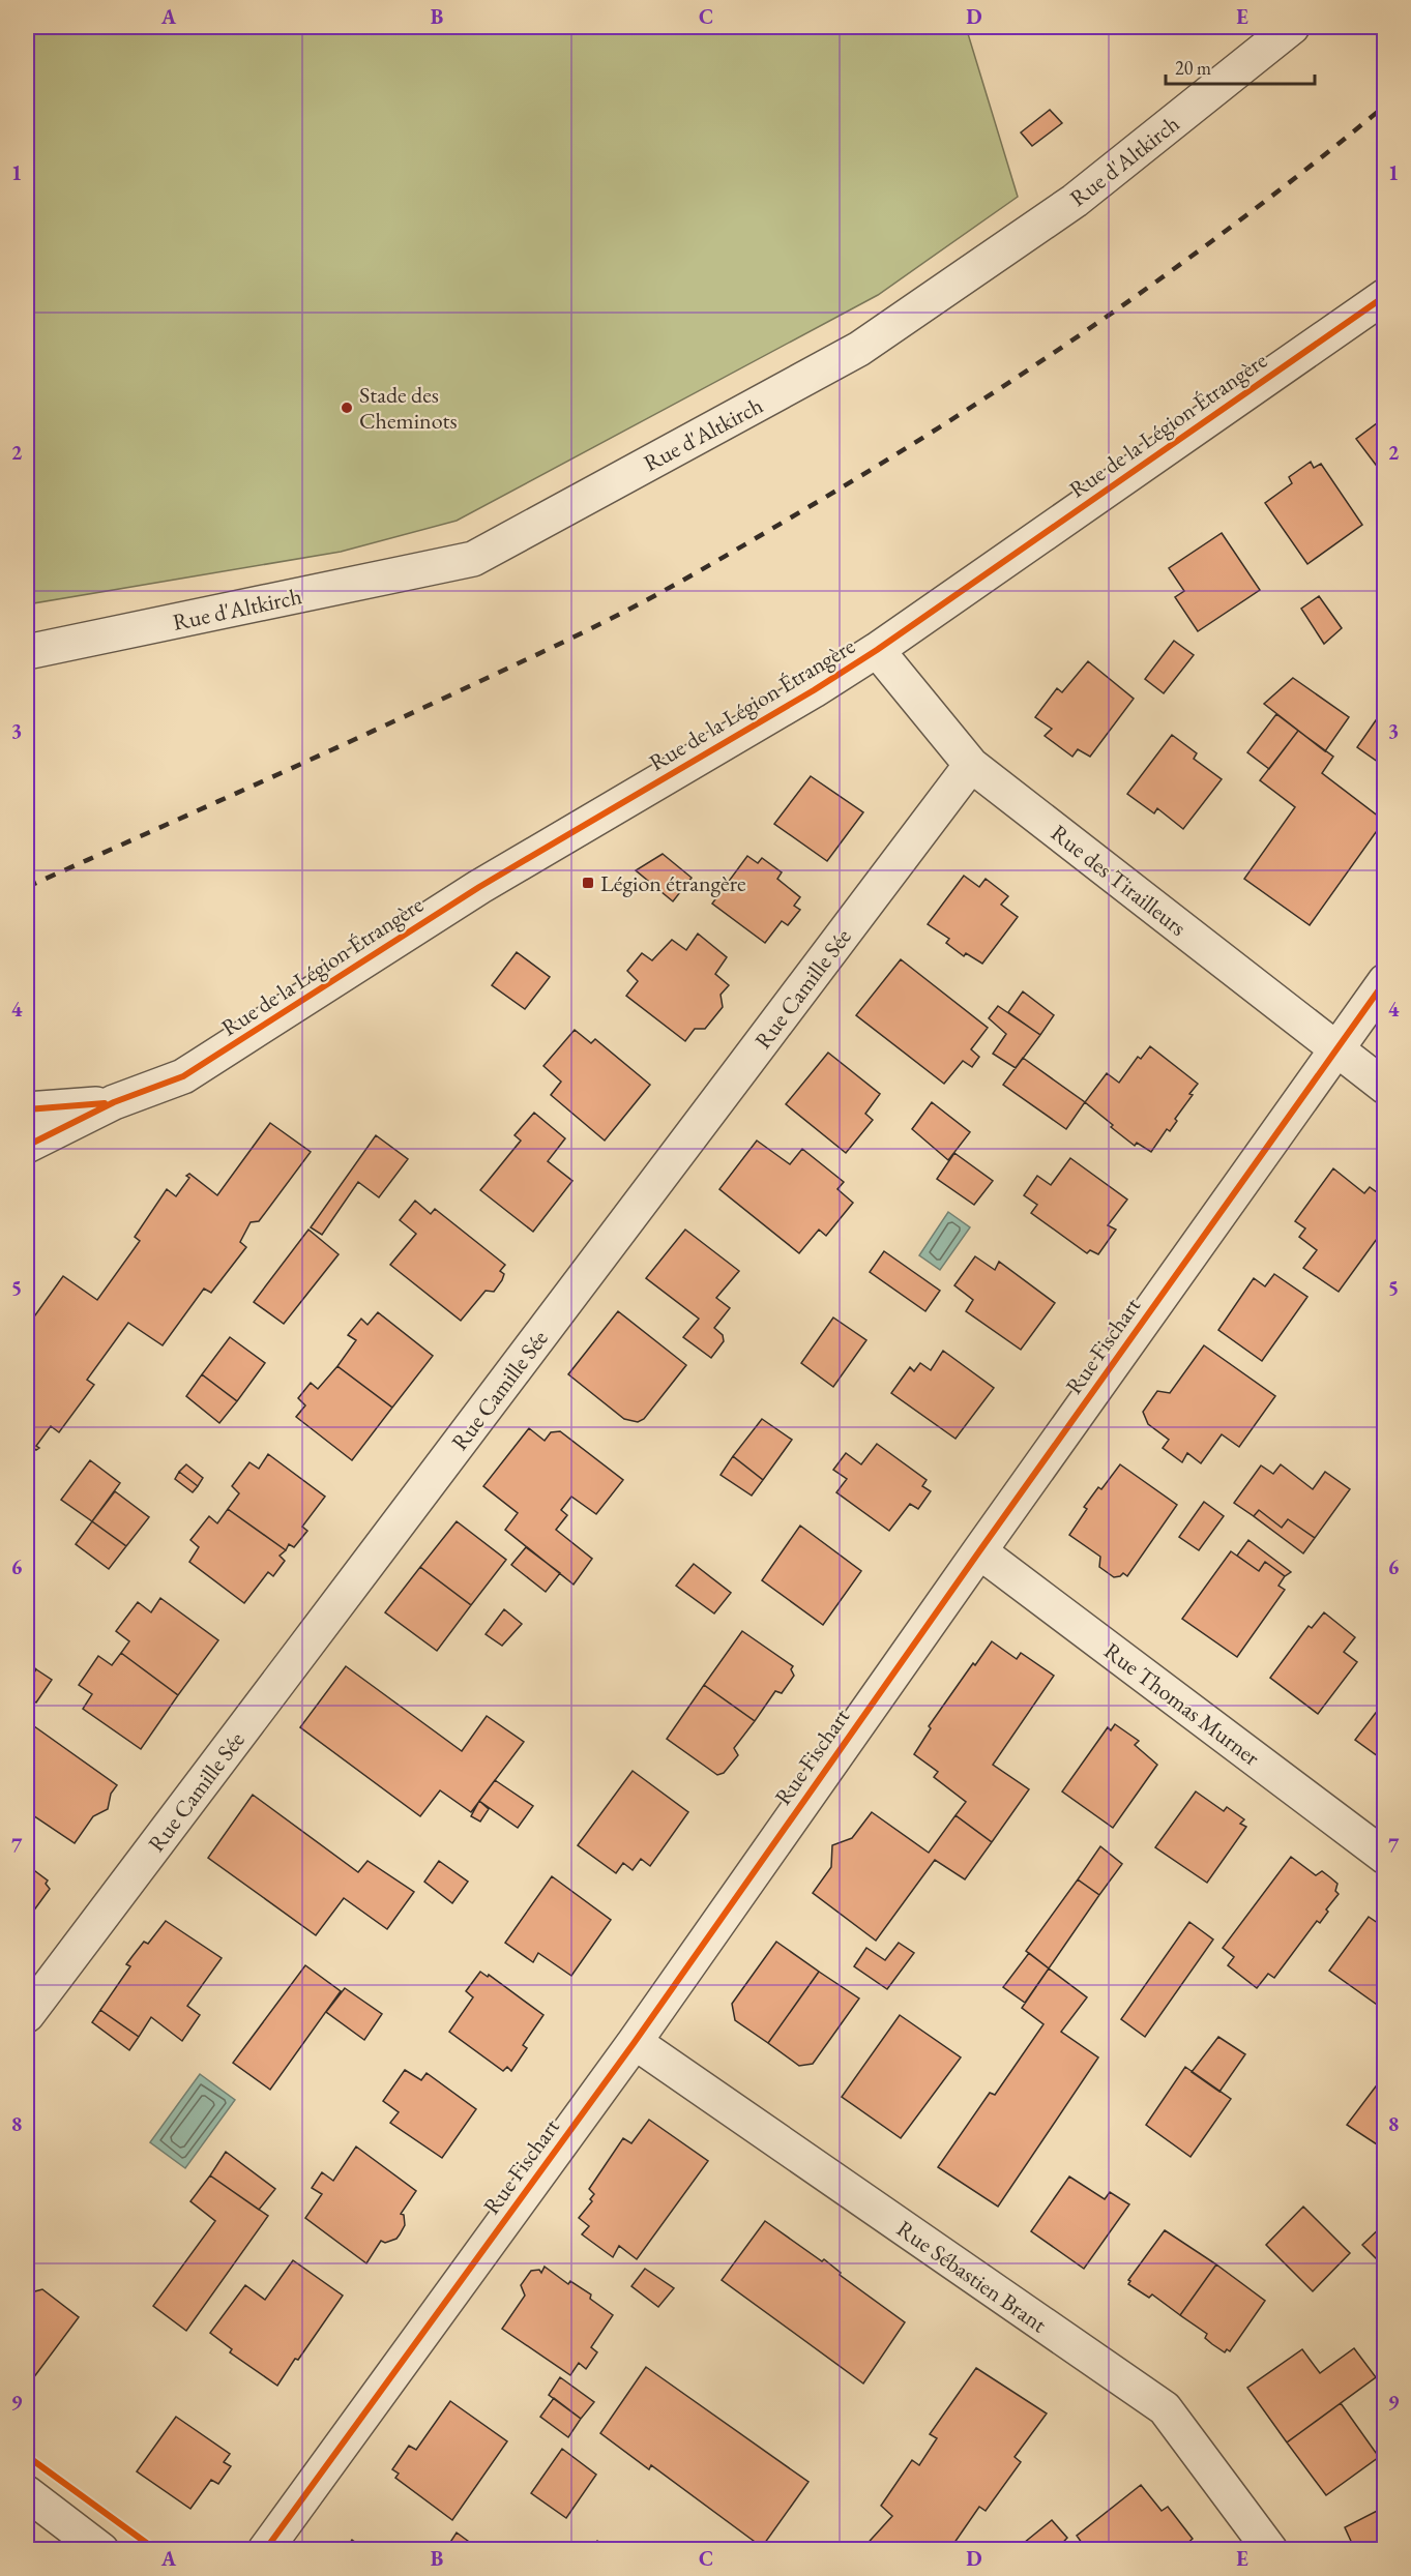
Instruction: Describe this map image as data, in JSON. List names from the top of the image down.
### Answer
{
  "streets": {
    "street": [
      "Rue d'Altkirch",
      "Rue de la Légion Étrangère",
      "Rue des Tirailleurs",
      "Rue Camille Sée",
      "Rue Fischart",
      "Rue Thomas Murner",
      "Rue Sébastien Brant"
    ]
  },
  "crossings": [
    ["Rue de la Légion Étrangère", "Rue des Tirailleurs"],
    ["Rue des Tirailleurs", "Rue Camille Sée"],
    ["Rue des Tirailleurs", "Rue Fischart"],
    ["Rue Fischart", "Rue Thomas Murner"],
    ["Rue Fischart", "Rue Sébastien Brant"]
  ],
  "places": {
    "other": ["Stade des Cheminots"],
    "transit": ["Légion étrangère"]
  },
  "scale_bar": "20 m",
  "grid": {
    "columns": [
      "A",
      "B",
      "C",
      "D",
      "E"
    ],
    "rows": [
      "1",
      "2",
      "3",
      "4",
      "5",
      "6",
      "7",
      "8",
      "9"
    ]
  }
}
